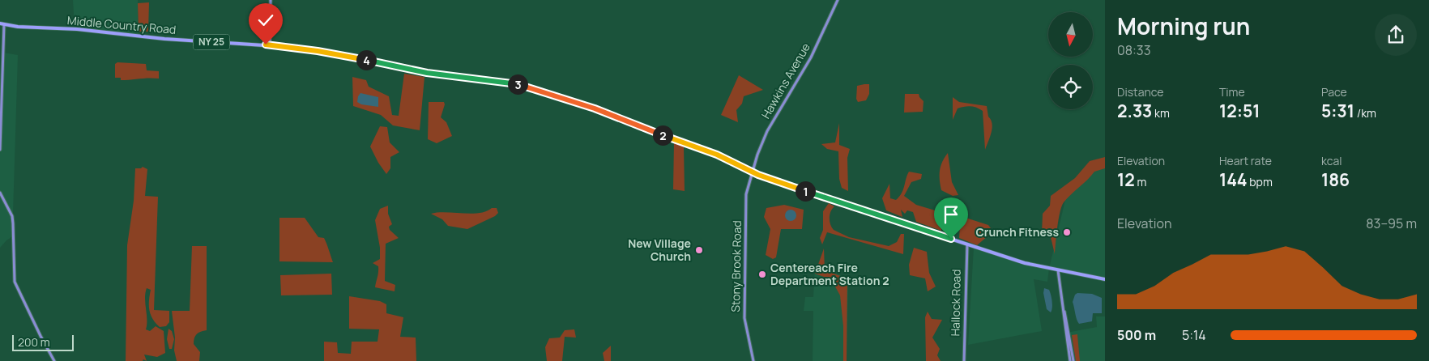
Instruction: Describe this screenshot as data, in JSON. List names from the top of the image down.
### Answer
{
  "streets": {
    "main road": ["Middle Country Road", "NY 25"],
    "street": ["Hawkins Avenue", "Stony Brook Road", "Hallock Road"]
  },
  "crossings": [
    ["Middle Country Road", "Hawkins Avenue"],
    ["Middle Country Road", "Stony Brook Road"],
    ["Middle Country Road", "Hallock Road"],
    ["Hawkins Avenue", "Stony Brook Road"]
  ],
  "places": ["Crunch Fitness", "New Village Church", "Centereach Fire Department Station 2"],
  "scale_bar": "200 m",
  "north": "bottom",
  "page": {
    "heading": ["Morning run", "08:33"],
    "pins": [
      "4",
      "3",
      "2",
      "1"
    ],
    "stats": [
      ["Distance", "2.33 km"],
      ["Time", "12:51"],
      ["Pace", "5:31 /km"],
      ["Elevation", "12 m"],
      ["Heart rate", "144 bpm"],
      ["kcal", "186"]
    ],
    "chart": ["Elevation", "83–95 m"],
    "list": [
      {
        "name": "500 m",
        "note": "5:14"
      }
    ],
    "scale": "200 m"
  }
}
